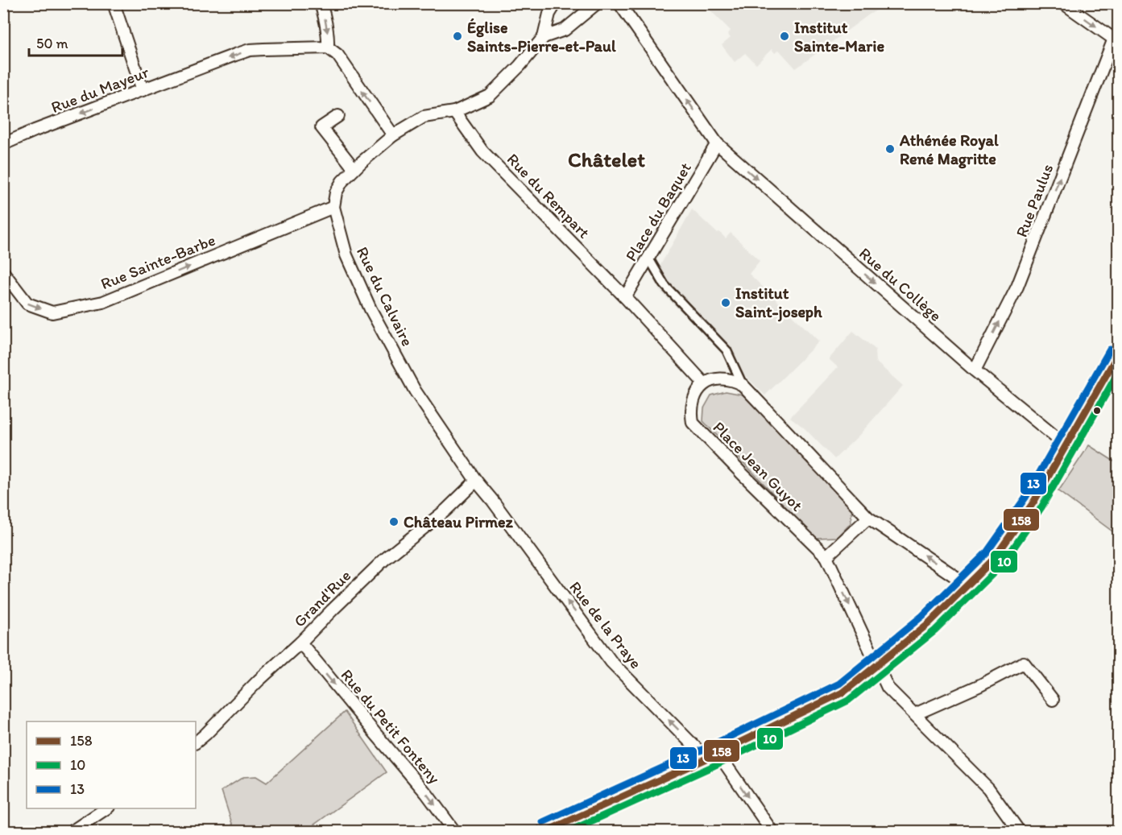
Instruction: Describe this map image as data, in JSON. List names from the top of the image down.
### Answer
{
  "streets": {
    "street": [
      "Rue du Mayeur",
      "Rue du Rempart",
      "Rue Paulus",
      "Place du Baquet",
      "Rue Sainte-Barbe",
      "Rue du Collège",
      "Rue du Calvaire",
      "Place Jean Guyot",
      "Grand'Rue",
      "Rue de la Praye",
      "Rue du Petit Fonteny"
    ]
  },
  "crossings": [
    ["Rue du Rempart", "Place du Baquet"],
    ["Rue du Rempart", "Place Jean Guyot"],
    ["Rue Paulus", "Rue du Collège"],
    ["Place du Baquet", "Rue du Collège"],
    ["Rue Sainte-Barbe", "Rue du Calvaire"],
    ["Rue du Calvaire", "Grand'Rue"],
    ["Rue du Calvaire", "Rue de la Praye"],
    ["Grand'Rue", "Rue de la Praye"],
    ["Grand'Rue", "Rue du Petit Fonteny"]
  ],
  "one_way": [
    "Rue du Mayeur",
    "Rue Paulus",
    "Rue Sainte-Barbe",
    "Rue du Petit Fonteny"
  ],
  "districts": ["Châtelet"],
  "places": [
    "Église Saints-Pierre-et-Paul",
    "Institut Sainte-Marie",
    "Athénée Royal René Magritte",
    "Institut Saint-joseph",
    "Château Pirmez"
  ],
  "lines": ["transit line 13", "transit line 158", "transit line 10"],
  "legend": ["158", "10", "13"],
  "scale_bar": "50 m"
}
